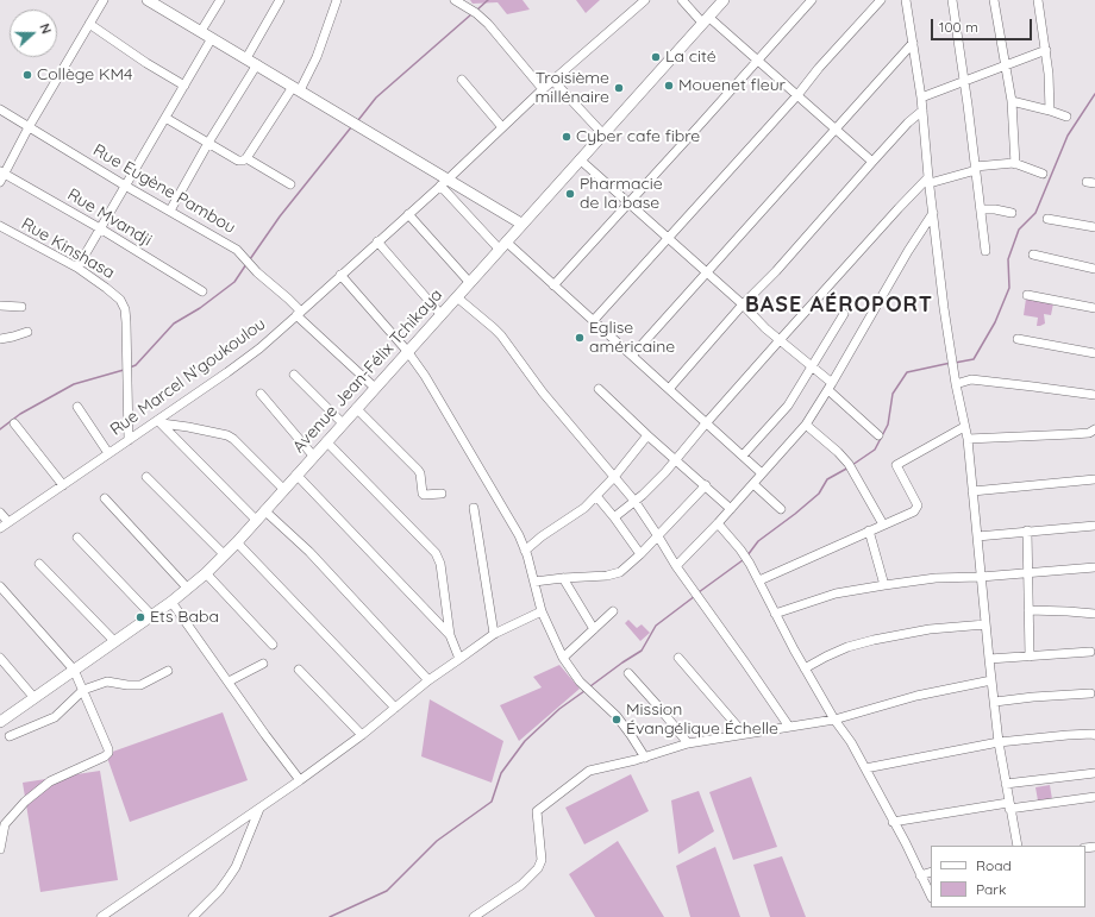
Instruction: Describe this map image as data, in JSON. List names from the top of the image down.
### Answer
{
  "streets": {
    "street": [
      "Rue Eugène Pambou",
      "Rue Mvandji",
      "Rue Kinshasa",
      "Avenue Jean-Félix Tchikaya",
      "Rue Marcel N'goukoulou"
    ]
  },
  "crossings": [
    ["Rue Eugène Pambou", "Avenue Jean-Félix Tchikaya"],
    ["Rue Eugène Pambou", "Rue Marcel N'goukoulou"],
    ["Rue Kinshasa", "Rue Marcel N'goukoulou"]
  ],
  "districts": ["BASE AÉROPORT"],
  "places": [
    "La cité",
    "Collège KM4",
    "Mouenet fleur",
    "Troisième millénaire",
    "Cyber cafe fibre",
    "Pharmacie de la base",
    "Eglise américaine",
    "Ets Baba",
    "Mission Évangélique Échelle"
  ],
  "legend": ["Road", "Park"],
  "scale_bar": "100 m",
  "north": "right"
}
